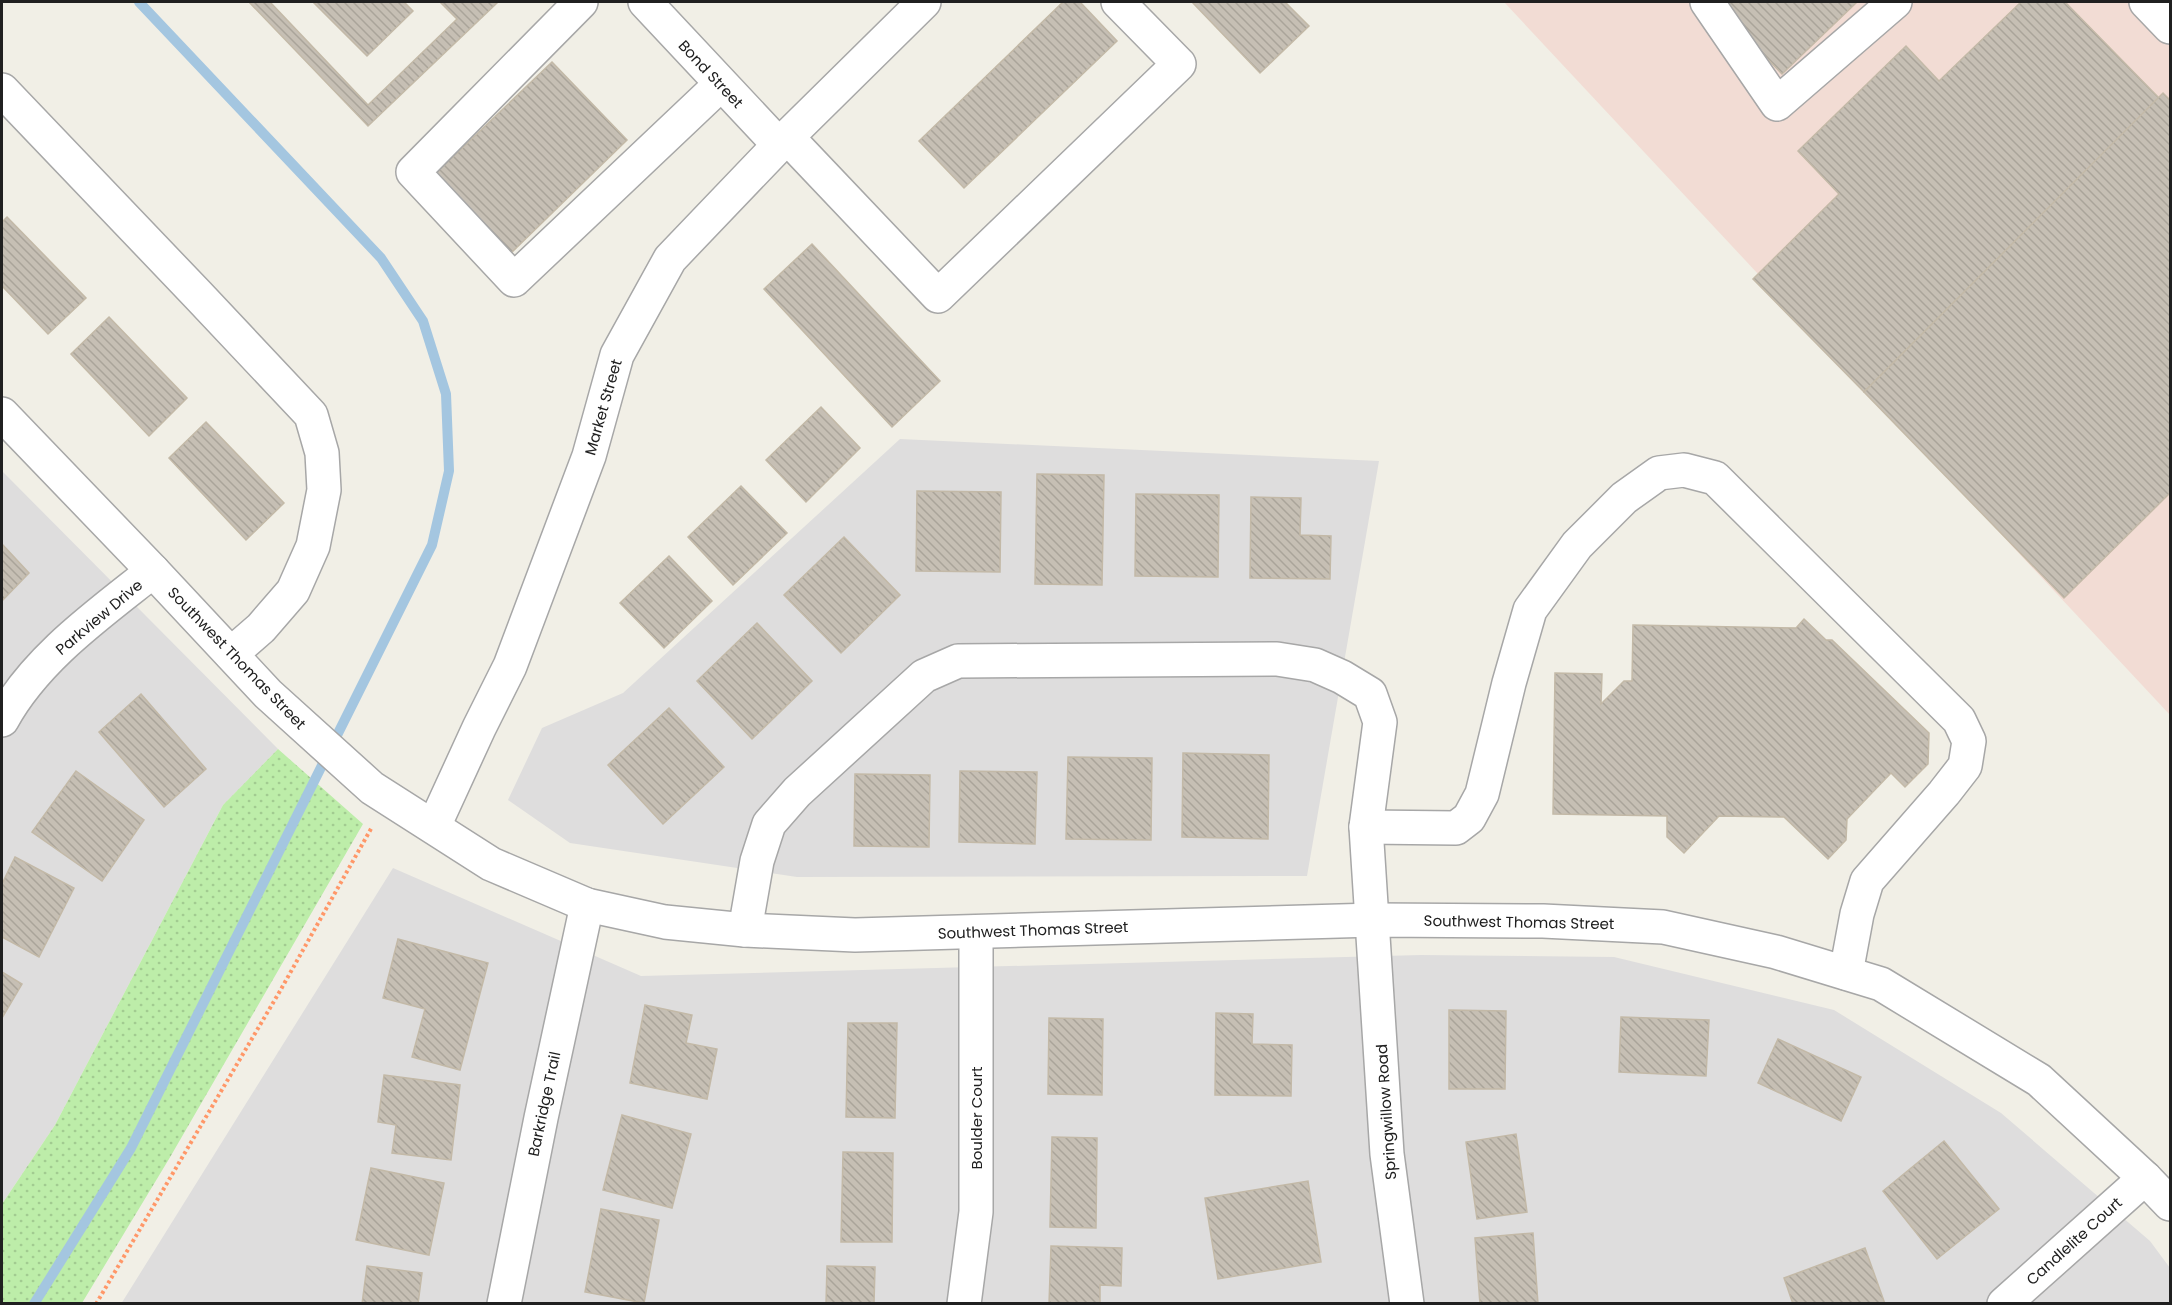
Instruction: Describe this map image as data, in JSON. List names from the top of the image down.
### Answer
{
  "streets": {
    "street": [
      "Bond Street",
      "Market Street",
      "Parkview Drive",
      "Southwest Thomas Street",
      "Barkridge Trail",
      "Springwillow Road",
      "Boulder Court",
      "Candlelite Court"
    ]
  },
  "crossings": [
    ["Bond Street", "Market Street"],
    ["Market Street", "Southwest Thomas Street"],
    ["Parkview Drive", "Southwest Thomas Street"],
    ["Southwest Thomas Street", "Barkridge Trail"],
    ["Southwest Thomas Street", "Springwillow Road"],
    ["Southwest Thomas Street", "Boulder Court"],
    ["Southwest Thomas Street", "Candlelite Court"]
  ]
}
